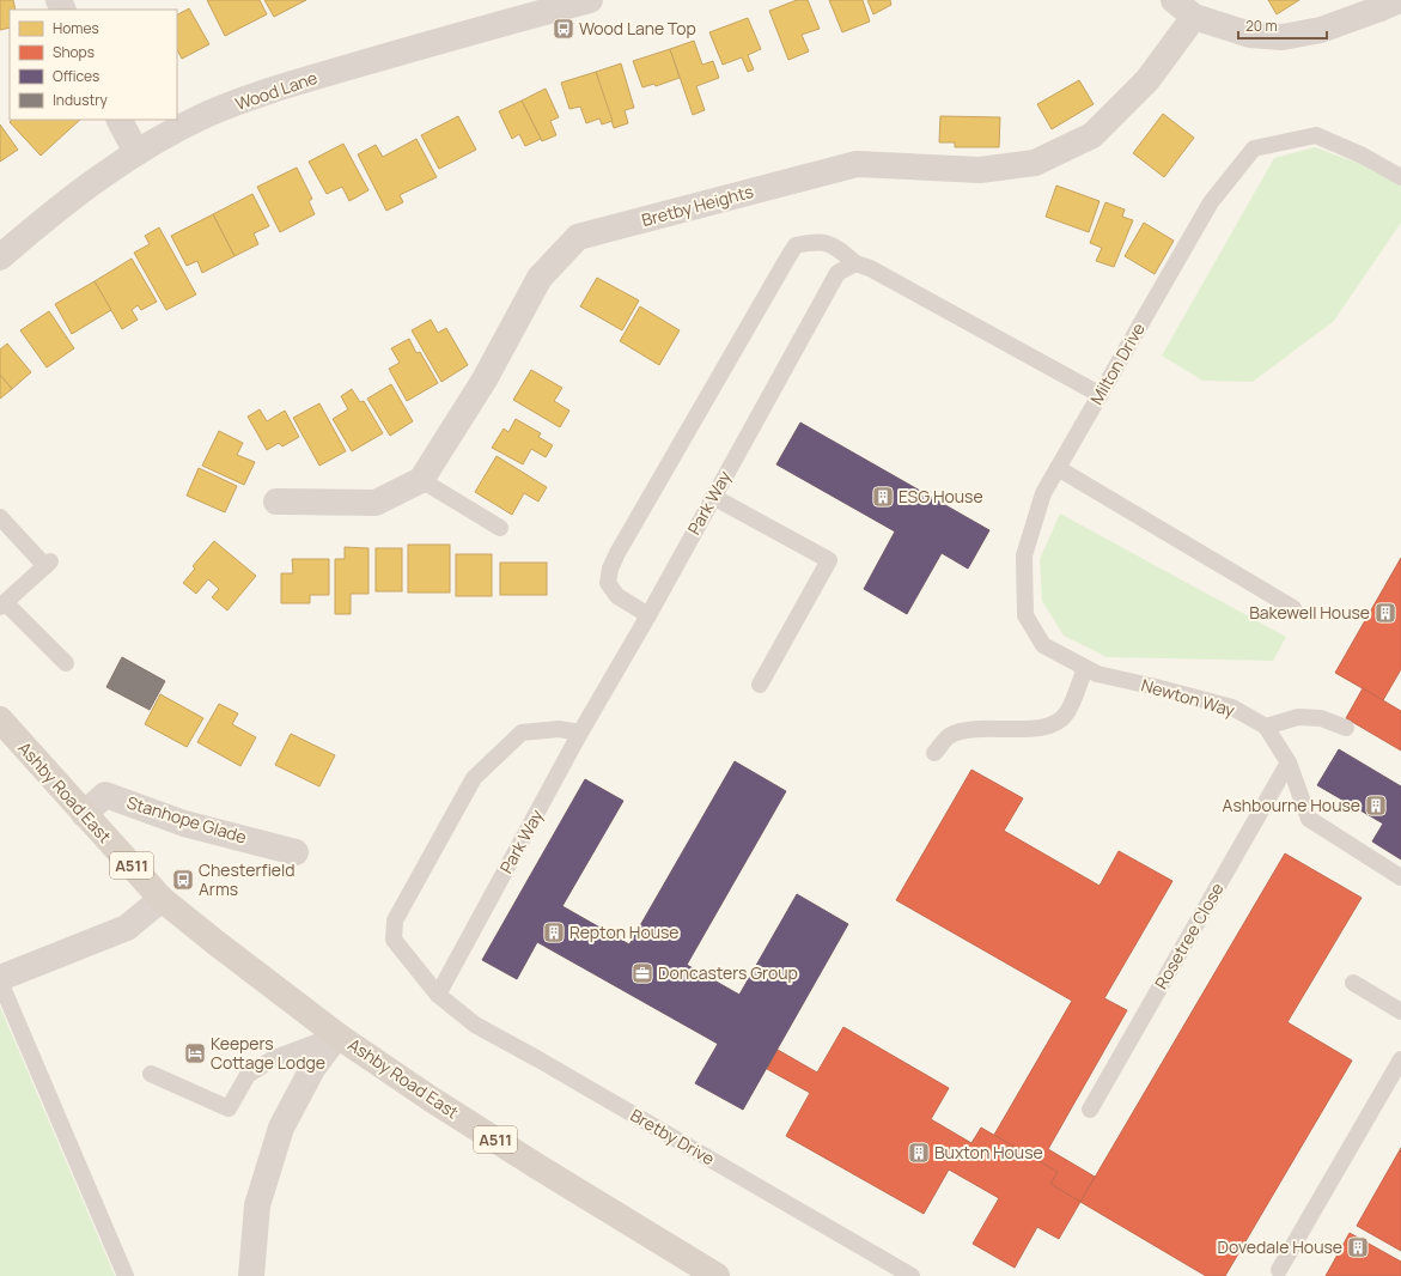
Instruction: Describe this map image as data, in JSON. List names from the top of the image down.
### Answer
{
  "streets": {
    "highway": ["Ashby Road East", "A511"],
    "street": ["Wood Lane", "Bretby Heights", "Stanhope Glade"],
    "lane": [
      "Milton Drive",
      "Park Way",
      "Newton Way",
      "Rosetree Close",
      "Bretby Drive"
    ]
  },
  "crossings": [
    ["Milton Drive", "Newton Way"],
    ["Park Way", "Bretby Drive"],
    ["Newton Way", "Rosetree Close"],
    ["Ashby Road East", "Stanhope Glade"]
  ],
  "places": {
    "bus stop": ["Wood Lane Top", "Chesterfield Arms"],
    "building": [
      "ESG House",
      "Bakewell House",
      "Ashbourne House",
      "Repton House",
      "Buxton House",
      "Dovedale House"
    ],
    "office": ["Doncasters Group"],
    "hotel": ["Keepers Cottage Lodge"]
  },
  "legend": [
    "Homes",
    "Shops",
    "Offices",
    "Industry"
  ],
  "scale_bar": "20 m"
}
